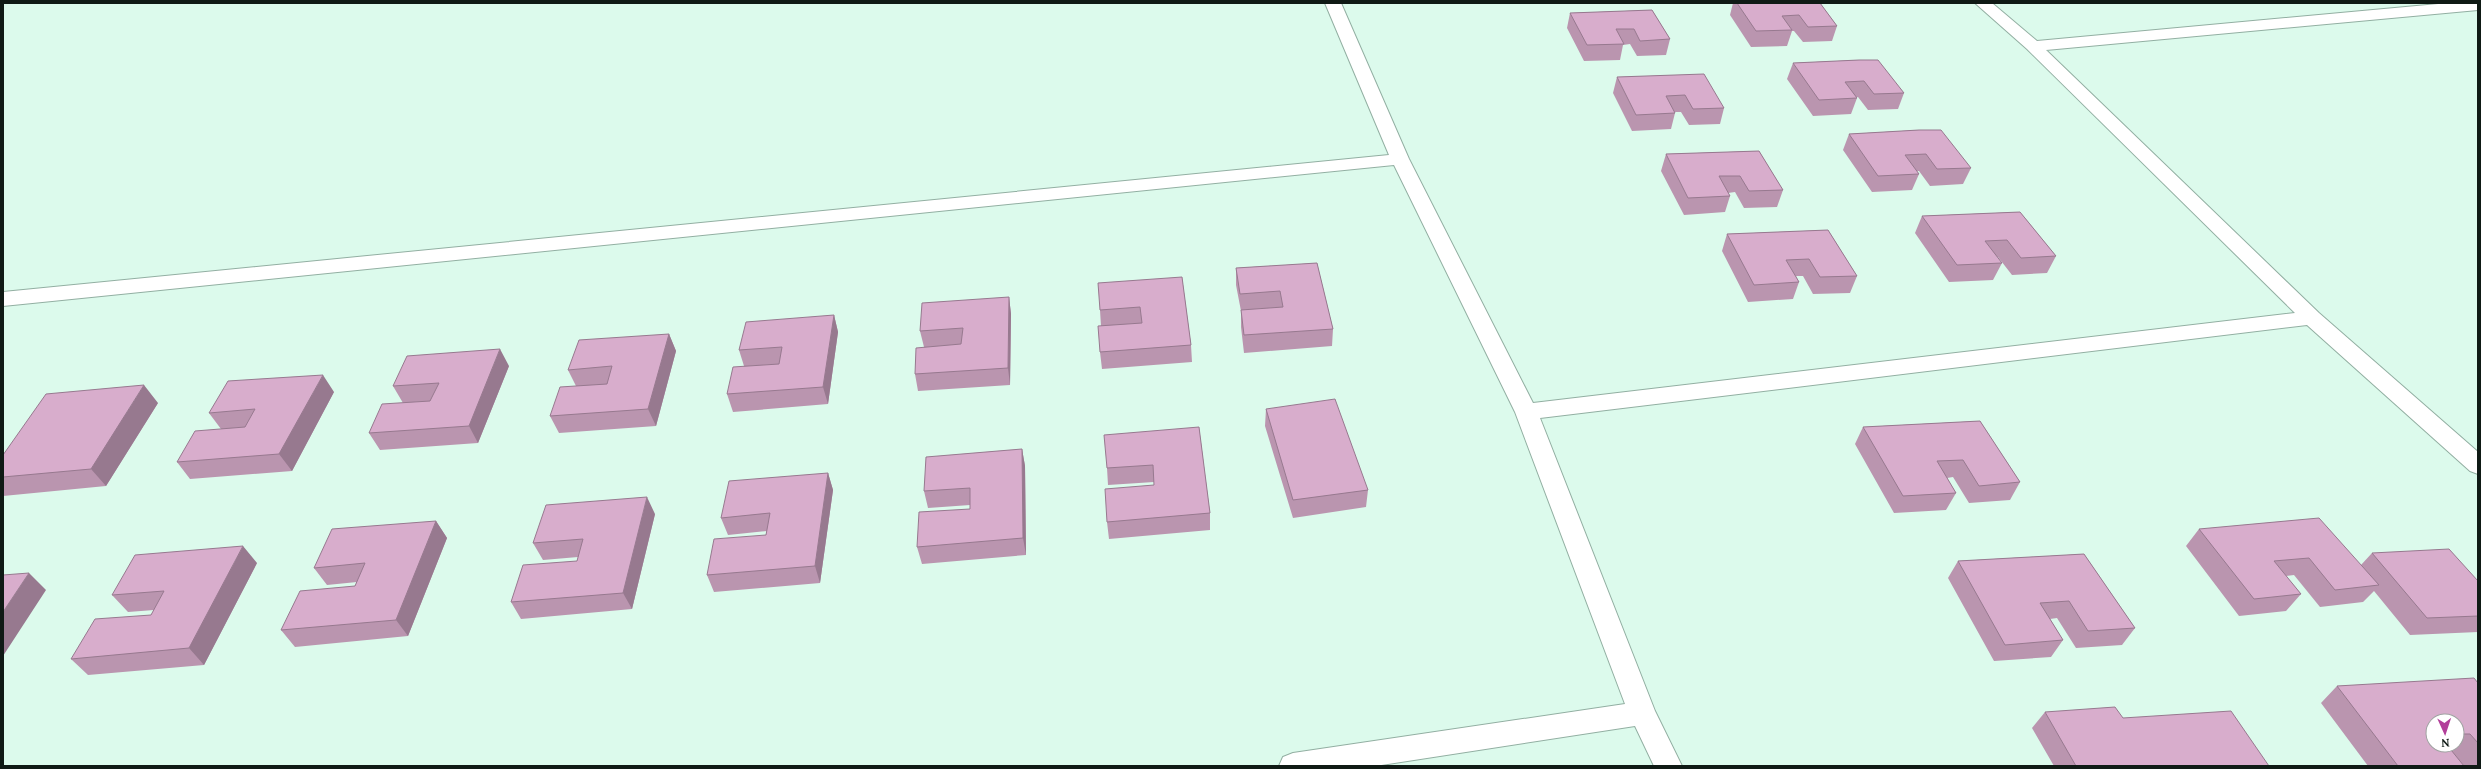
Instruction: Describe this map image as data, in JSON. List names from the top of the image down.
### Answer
{
  "north": "bottom"
}
